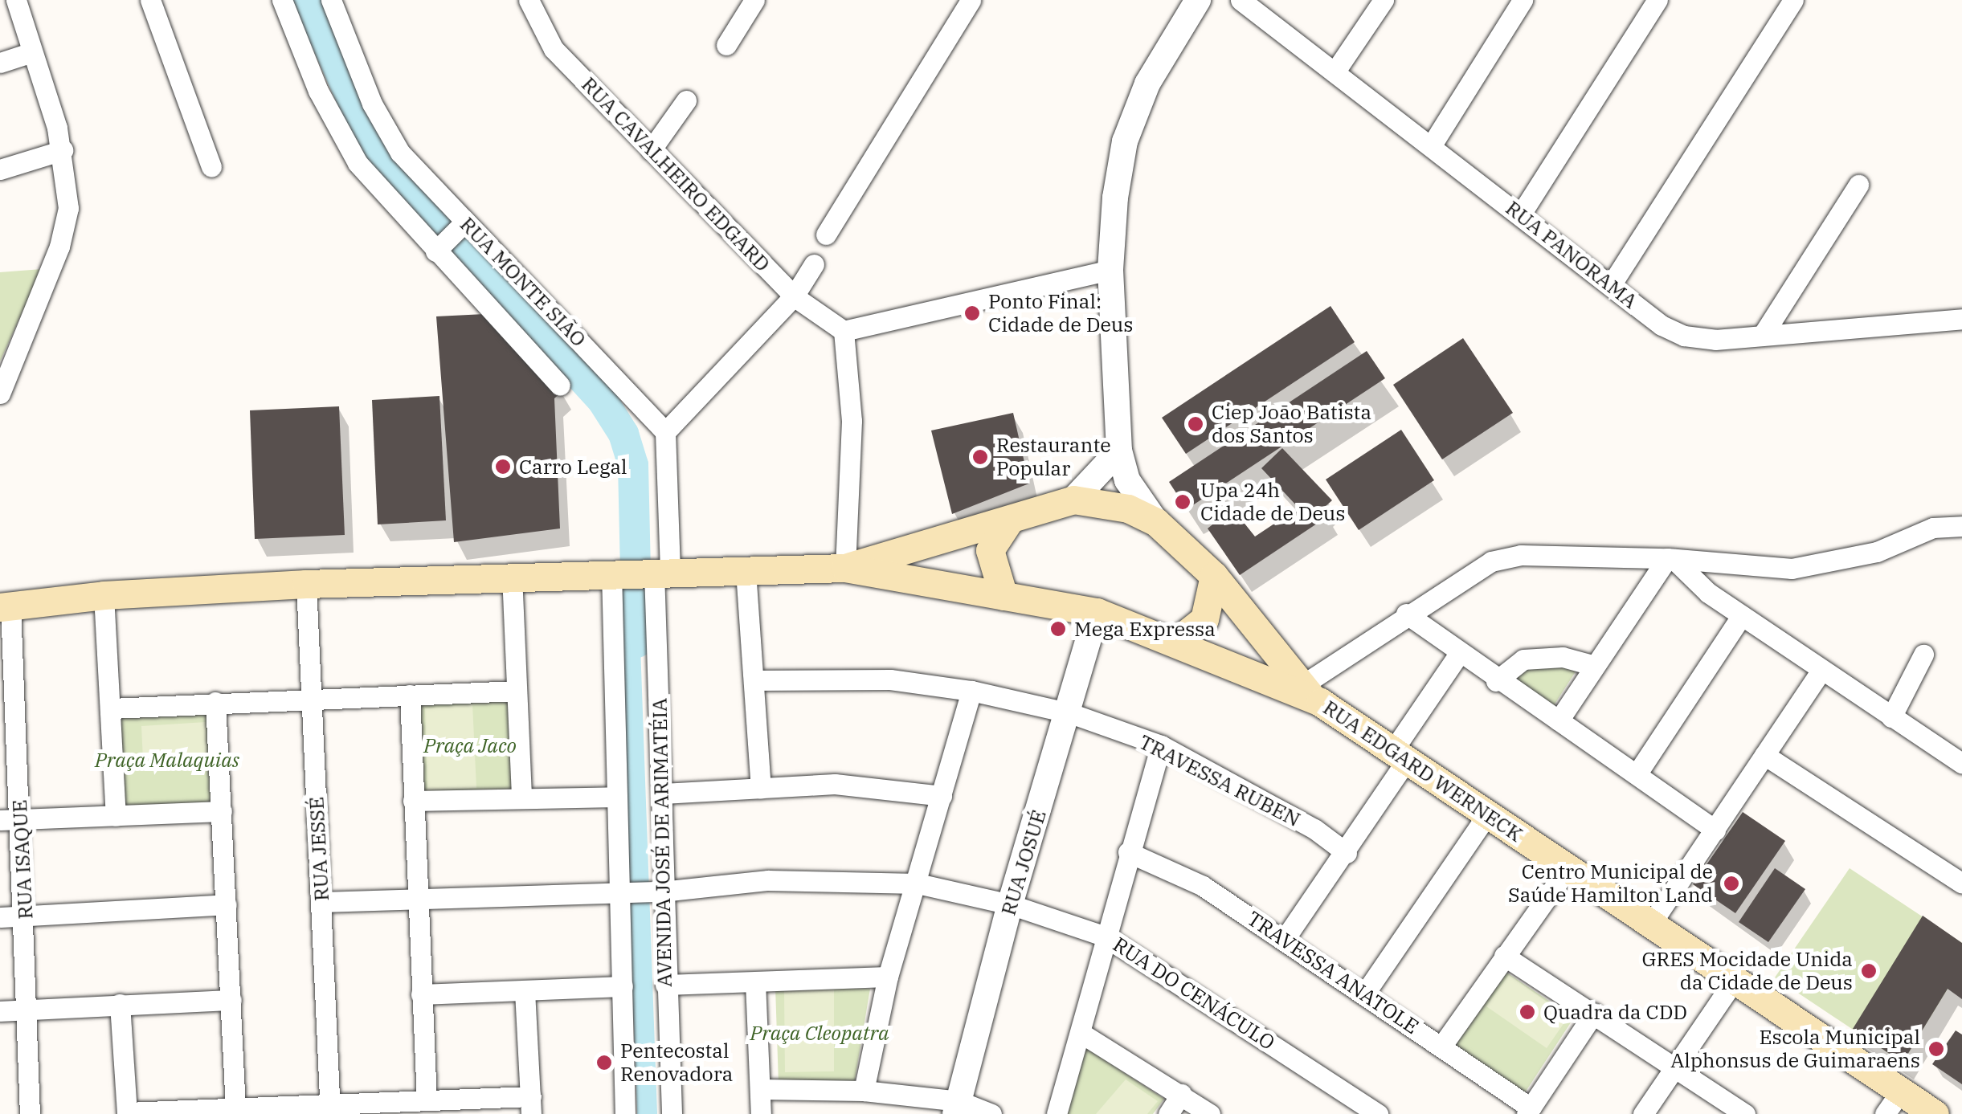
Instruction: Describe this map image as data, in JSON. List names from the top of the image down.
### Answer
{
  "streets": {
    "main road": ["RUA EDGARD WERNECK"],
    "street": [
      "RUA CAVALHEIRO EDGARD",
      "RUA PANORAMA",
      "RUA MONTE SIÃO",
      "TRAVESSA RUBEN",
      "AVENIDA JOSÉ DE ARIMATÉIA",
      "RUA JESSÉ",
      "RUA ISAQUE",
      "RUA JOSUÉ",
      "TRAVESSA ANATOLE",
      "RUA DO CENÁCULO"
    ]
  },
  "crossings": [
    ["TRAVESSA RUBEN", "RUA JOSUÉ"],
    ["AVENIDA JOSÉ DE ARIMATÉIA", "RUA DO CENÁCULO"],
    ["RUA JESSÉ", "RUA DO CENÁCULO"],
    ["RUA JOSUÉ", "RUA DO CENÁCULO"]
  ],
  "parks": ["Praça Jaco", "Praça Malaquias", "Praça Cleopatra"],
  "places": [
    "Ponto Final: Cidade de Deus",
    "Ciep João Batista dos Santos",
    "Restaurante Popular",
    "Carro Legal",
    "Upa 24h Cidade de Deus",
    "Mega Expressa",
    "Centro Municipal de Saúde Hamilton Land",
    "GRES Mocidade Unida da Cidade de Deus",
    "Quadra da CDD",
    "Escola Municipal Alphonsus de Guimaraens",
    "Pentecostal Renovadora"
  ]
}
